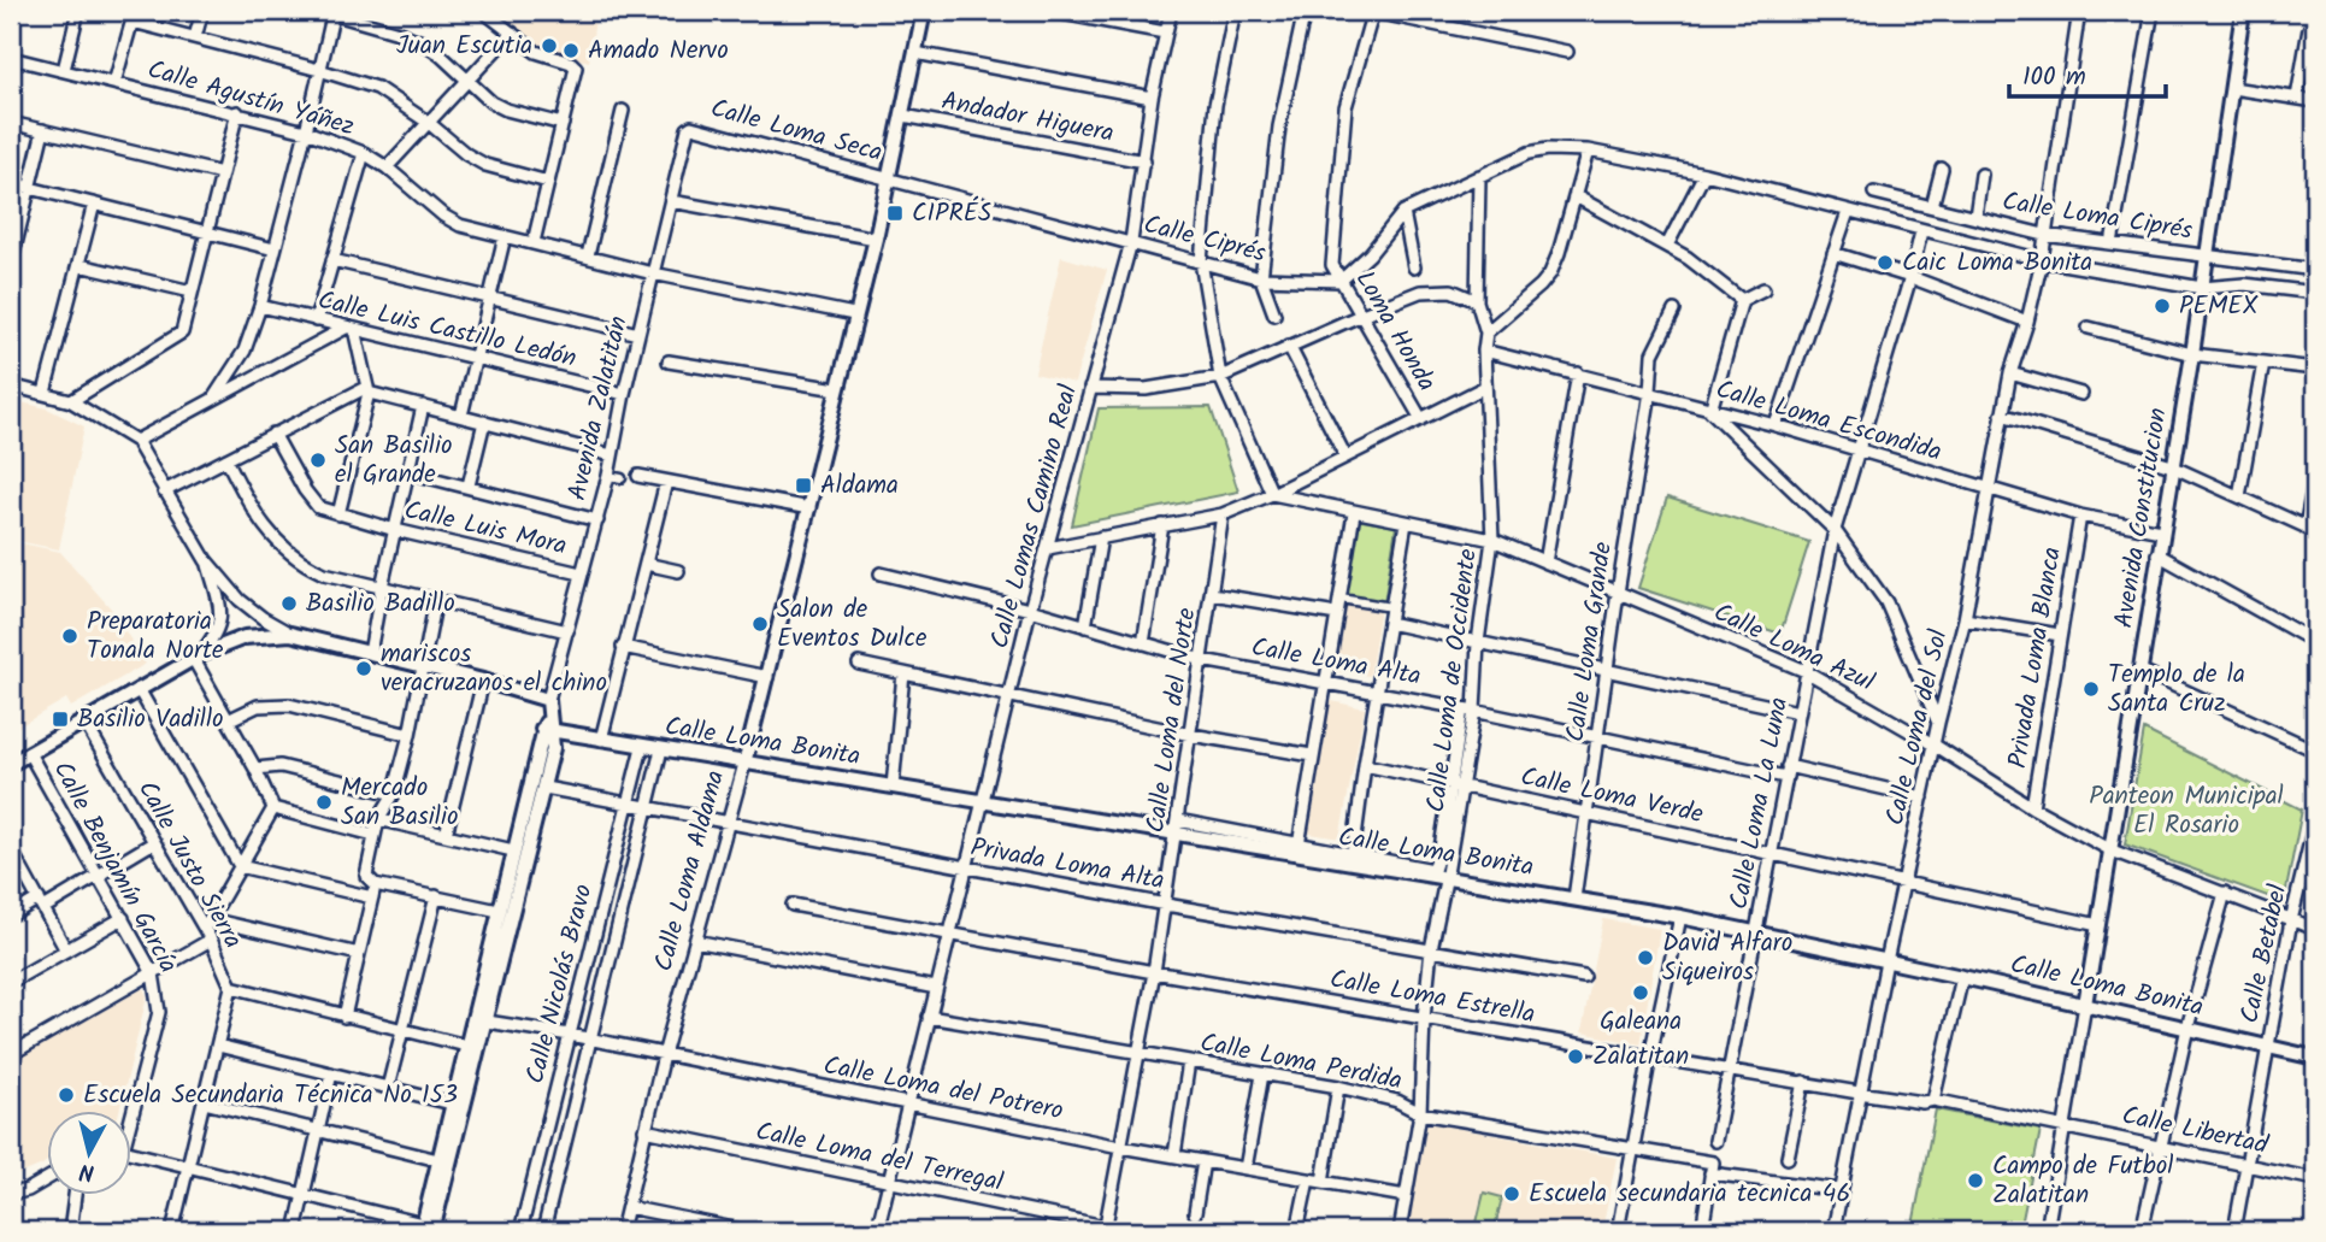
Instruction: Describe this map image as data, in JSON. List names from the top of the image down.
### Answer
{
  "streets": {
    "street": [
      "Calle Agustín Yáñez",
      "Andador Higuera",
      "Calle Loma Seca",
      "Calle Loma Ciprés",
      "Calle Ciprés",
      "Calle Luis Castillo Ledón",
      "Loma Honda",
      "Avenida Zalatitán",
      "Calle Loma Escondida",
      "Calle Lomas Camino Real",
      "Avenida Constitucion",
      "Calle Luis Mora",
      "Calle Loma Grande",
      "Calle Loma Azul",
      "Privada Loma Blanca",
      "Calle Loma Alta",
      "Calle Loma de Occidente",
      "Calle Loma del Norte",
      "Calle Loma del Sol",
      "Calle Loma Bonita",
      "Calle Loma Verde",
      "Calle Loma La Luna",
      "Calle Justo Sierra",
      "Privada Loma Alta",
      "Calle Benjamín García",
      "Calle Loma Aldama",
      "Calle Betabel",
      "Calle Nicolás Bravo",
      "Calle Loma Estrella",
      "Calle Loma Perdida",
      "Calle Loma del Potrero",
      "Calle Libertad",
      "Calle Loma del Terregal"
    ]
  },
  "crossings": [
    ["Calle Agustín Yáñez", "Avenida Zalatitán"],
    ["Calle Agustín Yáñez", "Calle Loma Aldama"],
    ["Andador Higuera", "Calle Lomas Camino Real"],
    ["Andador Higuera", "Calle Loma Aldama"],
    ["Calle Loma Seca", "Calle Ciprés"],
    ["Calle Loma Seca", "Avenida Zalatitán"],
    ["Calle Loma Seca", "Calle Loma Aldama"],
    ["Calle Loma Ciprés", "Avenida Constitucion"],
    ["Calle Loma Ciprés", "Calle Loma del Sol"],
    ["Calle Ciprés", "Loma Honda"],
    ["Calle Ciprés", "Calle Lomas Camino Real"],
    ["Calle Ciprés", "Calle Loma Aldama"],
    ["Calle Luis Castillo Ledón", "Avenida Zalatitán"],
    ["Avenida Zalatitán", "Calle Luis Mora"],
    ["Calle Loma Escondida", "Avenida Constitucion"],
    ["Calle Loma Escondida", "Calle Loma Grande"],
    ["Calle Loma Escondida", "Privada Loma Blanca"],
    ["Calle Loma Escondida", "Calle Loma de Occidente"],
    ["Calle Loma Escondida", "Calle Loma del Sol"],
    ["Calle Loma Escondida", "Calle Loma La Luna"],
    ["Calle Lomas Camino Real", "Calle Loma Alta"],
    ["Calle Lomas Camino Real", "Calle Loma Bonita"],
    ["Calle Lomas Camino Real", "Privada Loma Alta"],
    ["Calle Lomas Camino Real", "Calle Loma Estrella"],
    ["Calle Lomas Camino Real", "Calle Loma Perdida"],
    ["Calle Lomas Camino Real", "Calle Loma del Potrero"],
    ["Calle Lomas Camino Real", "Calle Loma del Terregal"],
    ["Avenida Constitucion", "Calle Loma Azul"],
    ["Avenida Constitucion", "Calle Loma Bonita"],
    ["Avenida Constitucion", "Calle Loma Verde"],
    ["Avenida Constitucion", "Calle Loma Estrella"],
    ["Avenida Constitucion", "Calle Libertad"],
    ["Calle Loma Grande", "Calle Loma Azul"],
    ["Calle Loma Grande", "Calle Loma Alta"],
    ["Calle Loma Grande", "Calle Loma Bonita"],
    ["Calle Loma Grande", "Calle Loma Verde"],
    ["Calle Loma Azul", "Privada Loma Blanca"],
    ["Calle Loma Azul", "Calle Loma de Occidente"],
    ["Calle Loma Azul", "Calle Loma del Sol"],
    ["Calle Loma Azul", "Calle Loma La Luna"],
    ["Calle Loma Azul", "Calle Betabel"],
    ["Calle Loma Alta", "Calle Loma de Occidente"],
    ["Calle Loma Alta", "Calle Loma del Norte"],
    ["Calle Loma Alta", "Calle Loma del Sol"],
    ["Calle Loma Alta", "Calle Loma La Luna"],
    ["Calle Loma de Occidente", "Calle Loma Bonita"],
    ["Calle Loma de Occidente", "Calle Loma Verde"],
    ["Calle Loma de Occidente", "Privada Loma Alta"],
    ["Calle Loma de Occidente", "Calle Loma Estrella"],
    ["Calle Loma de Occidente", "Calle Loma Perdida"],
    ["Calle Loma de Occidente", "Calle Loma del Potrero"],
    ["Calle Loma del Norte", "Calle Loma Bonita"],
    ["Calle Loma del Norte", "Privada Loma Alta"],
    ["Calle Loma del Norte", "Calle Loma Estrella"],
    ["Calle Loma del Norte", "Calle Loma Perdida"],
    ["Calle Loma del Norte", "Calle Loma del Potrero"],
    ["Calle Loma del Norte", "Calle Loma del Terregal"],
    ["Calle Loma del Sol", "Calle Loma Bonita"],
    ["Calle Loma del Sol", "Calle Loma Verde"],
    ["Calle Loma del Sol", "Calle Loma Estrella"],
    ["Calle Loma del Sol", "Calle Loma Perdida"],
    ["Calle Loma Bonita", "Calle Loma La Luna"],
    ["Calle Loma Bonita", "Calle Loma Aldama"],
    ["Calle Loma Bonita", "Calle Betabel"],
    ["Calle Loma Bonita", "Calle Nicolás Bravo"],
    ["Calle Loma Verde", "Calle Loma La Luna"],
    ["Calle Loma La Luna", "Calle Loma Estrella"],
    ["Privada Loma Alta", "Calle Loma Aldama"],
    ["Privada Loma Alta", "Calle Nicolás Bravo"],
    ["Calle Loma Aldama", "Calle Loma del Potrero"],
    ["Calle Loma Aldama", "Calle Loma del Terregal"],
    ["Calle Betabel", "Calle Libertad"],
    ["Calle Nicolás Bravo", "Calle Loma del Potrero"],
    ["Calle Loma Estrella", "Calle Libertad"]
  ],
  "parks": ["Panteon Municipal El Rosario"],
  "places": {
    "other": [
      "Juan Escutia",
      "Amado Nervo",
      "Caic Loma Bonita",
      "PEMEX",
      "San Basilio el Grande",
      "Basilio Badillo",
      "Salon de Eventos Dulce",
      "Preparatoria Tonala Norte",
      "mariscos veracruzanos el chino",
      "Templo de la Santa Cruz",
      "Mercado San Basilio",
      "David Alfaro Siqueiros",
      "Galeana",
      "Zalatitan",
      "Escuela Secundaria Técnica No 153",
      "Campo de Futbol Zalatitan",
      "Escuela secundaria tecnica 46"
    ],
    "transit": ["CIPRÉS", "Aldama", "Basilio Vadillo"]
  },
  "scale_bar": "100 m",
  "north": "bottom"
}
